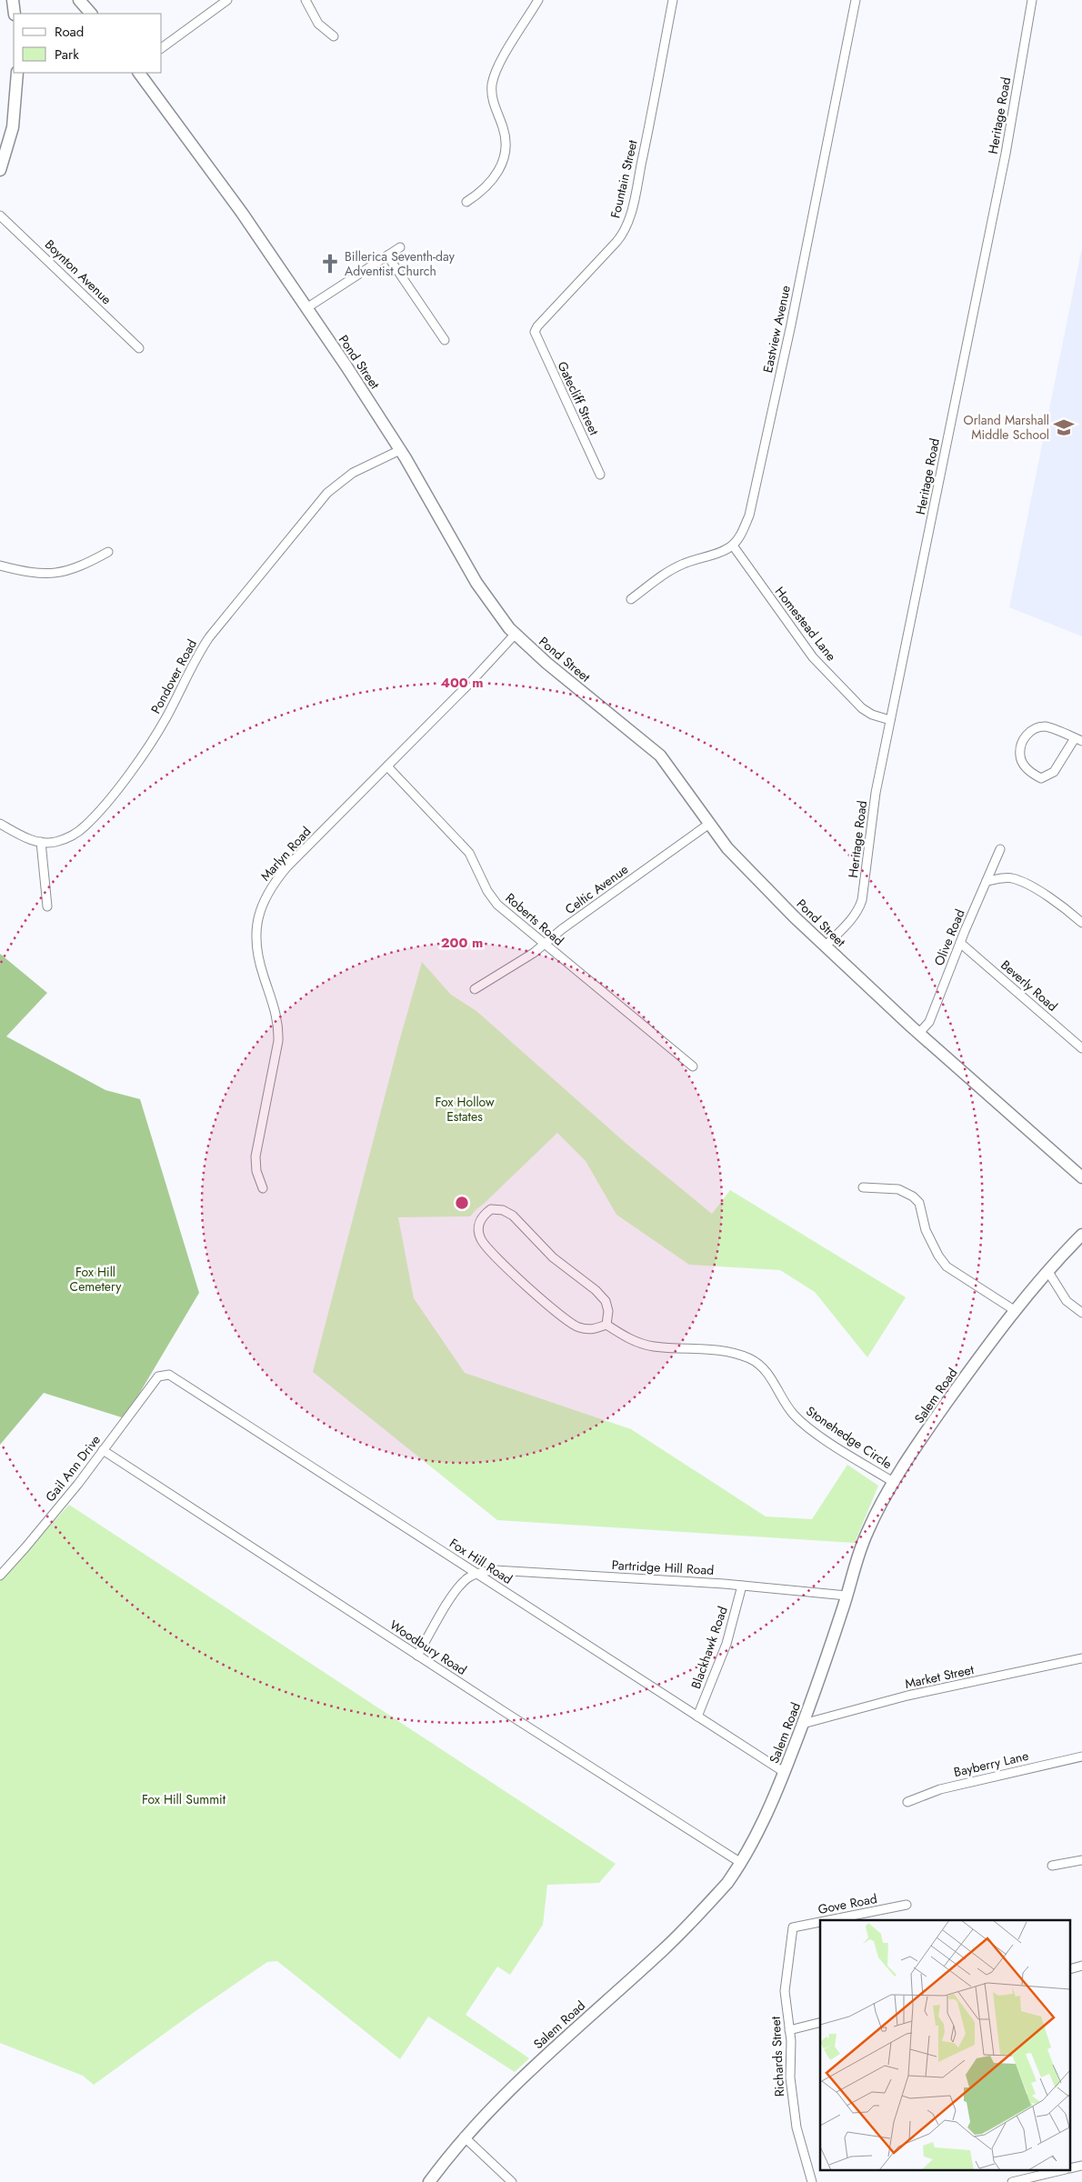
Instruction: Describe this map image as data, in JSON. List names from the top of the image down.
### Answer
{
  "streets": {
    "street": [
      "Heritage Road",
      "Fountain Street",
      "Boynton Avenue",
      "Eastview Avenue",
      "Pond Street",
      "Gatecliff Street",
      "Homestead Lane",
      "Pondover Road",
      "Marlyn Road",
      "Celtic Avenue",
      "Roberts Road",
      "Olive Road",
      "Beverly Road",
      "Salem Road",
      "Stonehedge Circle",
      "Gail Ann Drive",
      "Fox Hill Road",
      "Partridge Hill Road",
      "Woodbury Road",
      "Blackhawk Road",
      "Market Street",
      "Bayberry Lane",
      "Gove Road",
      "Richards Street"
    ]
  },
  "crossings": [
    ["Heritage Road", "Pond Street"],
    ["Heritage Road", "Homestead Lane"],
    ["Fountain Street", "Gatecliff Street"],
    ["Eastview Avenue", "Homestead Lane"],
    ["Pond Street", "Pondover Road"],
    ["Pond Street", "Marlyn Road"],
    ["Pond Street", "Celtic Avenue"],
    ["Pond Street", "Olive Road"],
    ["Marlyn Road", "Roberts Road"],
    ["Celtic Avenue", "Roberts Road"],
    ["Olive Road", "Beverly Road"],
    ["Salem Road", "Stonehedge Circle"],
    ["Salem Road", "Fox Hill Road"],
    ["Salem Road", "Partridge Hill Road"],
    ["Salem Road", "Woodbury Road"],
    ["Salem Road", "Market Street"],
    ["Gail Ann Drive", "Fox Hill Road"],
    ["Gail Ann Drive", "Woodbury Road"],
    ["Fox Hill Road", "Partridge Hill Road"],
    ["Fox Hill Road", "Blackhawk Road"],
    ["Partridge Hill Road", "Blackhawk Road"],
    ["Gove Road", "Richards Street"]
  ],
  "parks": ["Fox Hollow Estates", "Fox Hill Cemetery", "Fox Hill Summit"],
  "places": {
    "church": ["Billerica Seventh-day Adventist Church"],
    "school or university": ["Orland Marshall Middle School"]
  },
  "legend": ["Road", "Park"],
  "rings": ["400 m", "200 m"]
}
